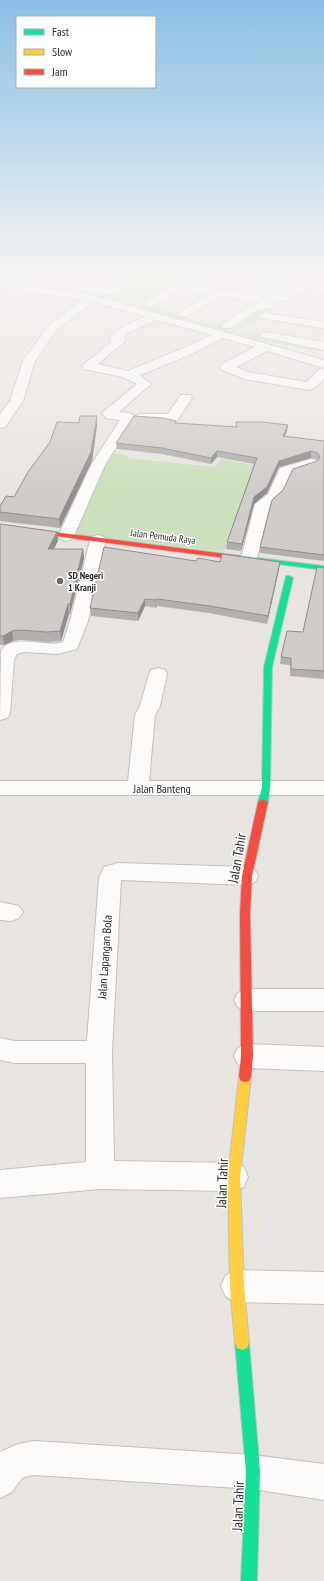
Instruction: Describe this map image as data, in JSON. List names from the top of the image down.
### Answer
{
  "streets": {
    "street": [
      "Jalan Pemuda Raya",
      "Jalan Banteng",
      "Jalan Tahir",
      "Jalan Lapangan Bola"
    ]
  },
  "crossings": [
    ["Jalan Banteng", "Jalan Tahir"],
    ["Jalan Tahir", "Jalan Lapangan Bola"]
  ],
  "places": ["SD Negeri 1 Kranji"],
  "legend": ["Fast", "Slow", "Jam"]
}
